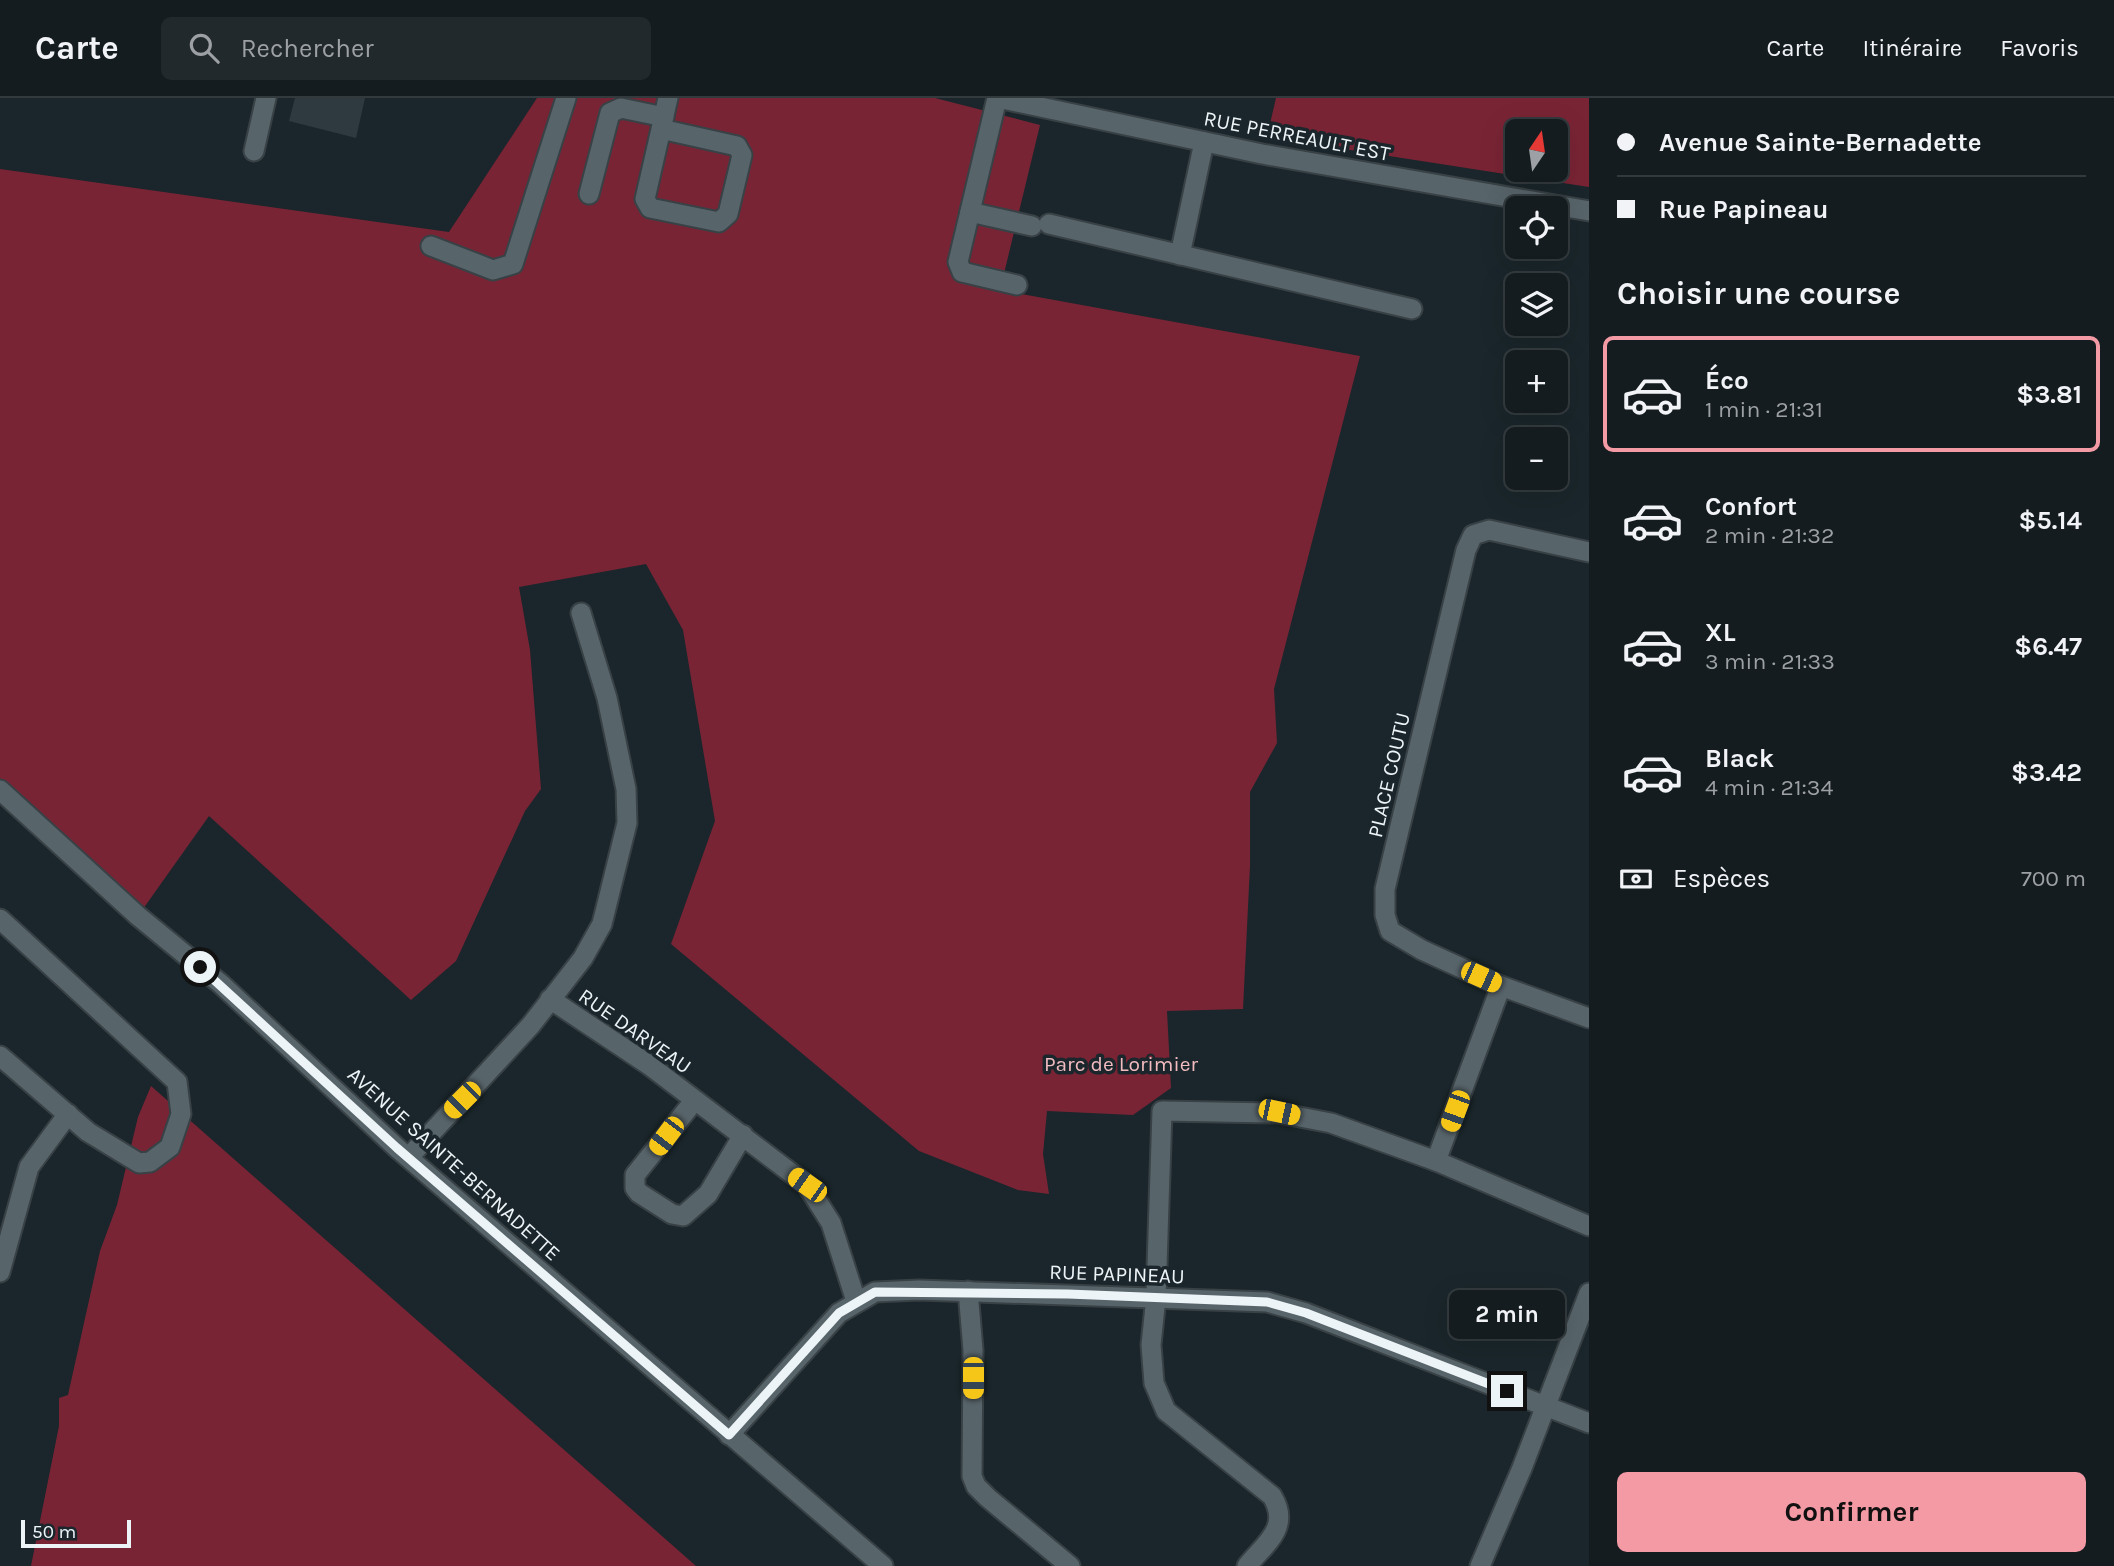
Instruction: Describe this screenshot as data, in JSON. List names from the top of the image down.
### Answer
{
  "streets": {
    "street": [
      "RUE PERREAULT EST",
      "PLACE COUTU",
      "RUE DARVEAU",
      "AVENUE SAINTE-BERNADETTE",
      "RUE PAPINEAU"
    ]
  },
  "crossings": [
    ["RUE DARVEAU", "RUE PAPINEAU"],
    ["AVENUE SAINTE-BERNADETTE", "RUE PAPINEAU"]
  ],
  "parks": ["Parc de Lorimier"],
  "scale_bar": "50 m",
  "north": "top",
  "page": {
    "header": "Carte",
    "search": "Rechercher",
    "nav": ["Carte", "Itinéraire", "Favoris"],
    "banner": ["Avenue Sainte-Bernadette", "Rue Papineau"],
    "map_buttons": ["+", "−"],
    "heading": "Choisir une course",
    "list": [
      {
        "name": "Éco",
        "note": "1 min · 21:31",
        "value": "$3.81"
      },
      {
        "name": "Confort",
        "note": "2 min · 21:32",
        "value": "$5.14"
      },
      {
        "name": "XL",
        "note": "3 min · 21:33",
        "value": "$6.47"
      },
      {
        "name": "Black",
        "note": "4 min · 21:34",
        "value": "$3.42"
      }
    ],
    "pay": ["Espèces", "700 m"],
    "bubble": "2 min",
    "buttons": "Confirmer",
    "scale": "50 m"
  }
}
